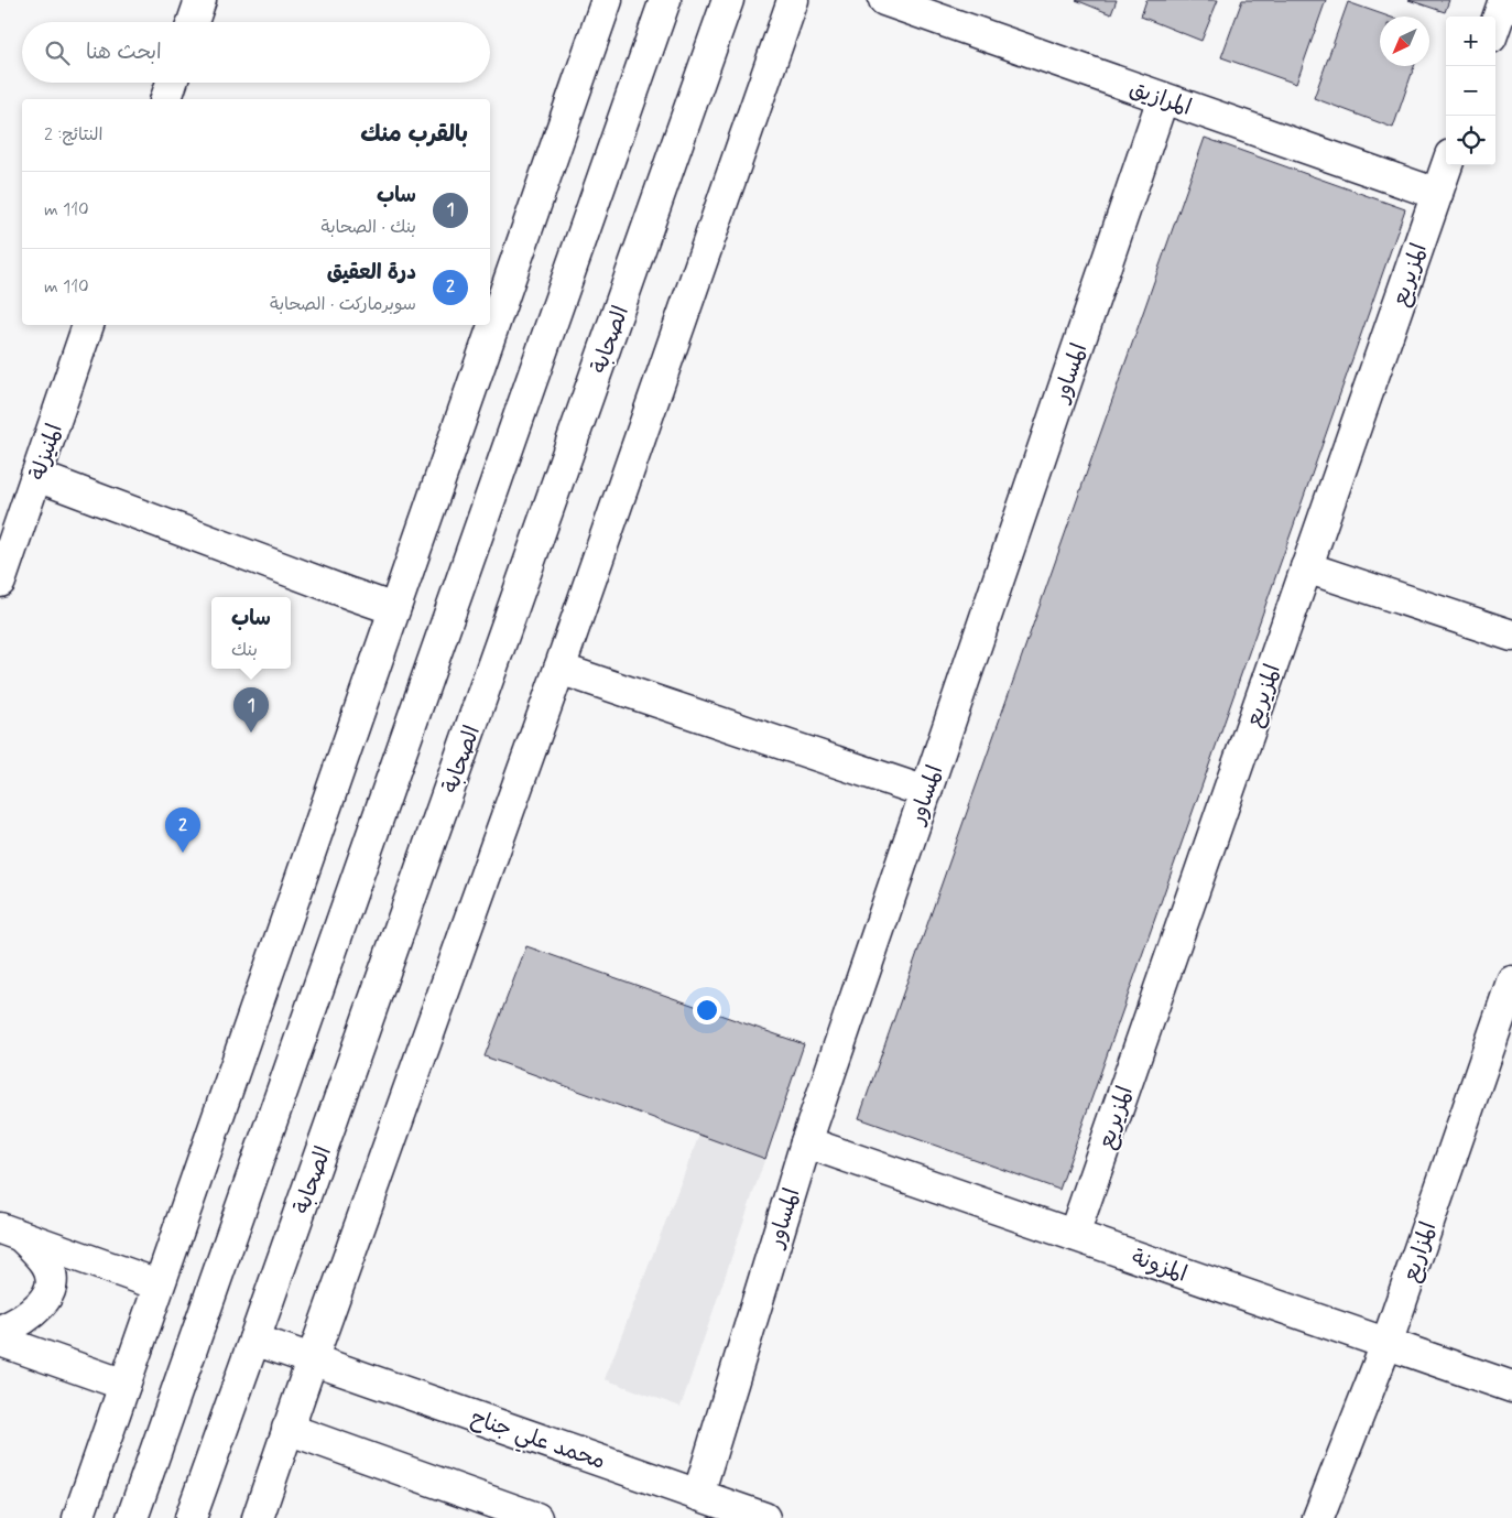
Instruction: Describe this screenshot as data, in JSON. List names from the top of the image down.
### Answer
{
  "streets": {
    "street": [
      "المرازيق",
      "المزيريع",
      "الصحابة",
      "المساور",
      "المنيزلة",
      "المزاريع",
      "المزونة",
      "محمد علي جناح"
    ]
  },
  "crossings": [
    ["المرازيق", "المزيريع"],
    ["المرازيق", "المساور"],
    ["المزيريع", "المزونة"],
    ["الصحابة", "محمد علي جناح"],
    ["المساور", "المزونة"],
    ["المساور", "محمد علي جناح"],
    ["المزاريع", "المزونة"]
  ],
  "north": "bottom left",
  "page": {
    "map_buttons": ["+", "−"],
    "search": "ابحث هنا",
    "heading": ["بالقرب منك", "النتائج: 2"],
    "list": [
      {
        "mark": "1",
        "name": "ساب",
        "note": "بنك · الصحابة",
        "value": "110 m"
      },
      {
        "mark": "2",
        "name": "درة العقيق",
        "note": "سوبرماركت · الصحابة",
        "value": "110 m"
      }
    ],
    "popup": ["ساب", "بنك"],
    "pins": ["1", "2"]
  }
}
